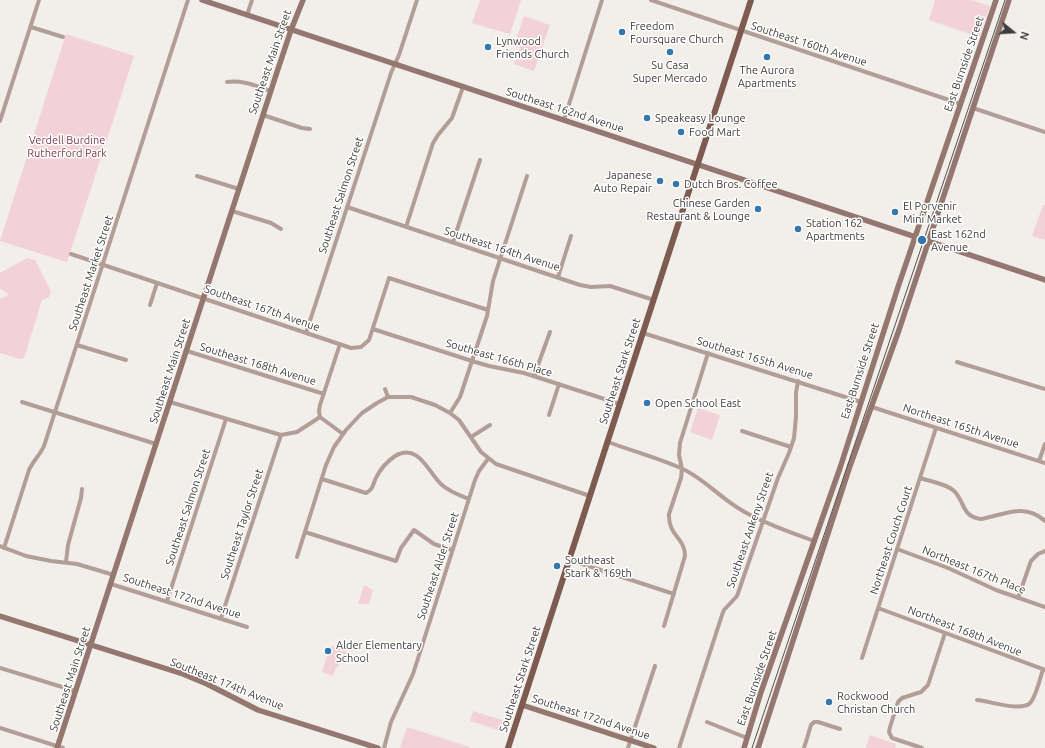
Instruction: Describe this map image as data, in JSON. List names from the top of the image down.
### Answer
{
  "streets": {
    "main road": ["Southeast Stark Street"],
    "street": [
      "Southeast 160th Avenue",
      "Southeast Main Street",
      "East Burnside Street",
      "Southeast 162nd Avenue",
      "Southeast Salmon Street",
      "Southeast 164th Avenue",
      "Southeast Market Street",
      "Southeast 167th Avenue",
      "Southeast 166th Place",
      "Southeast 165th Avenue",
      "Southeast 168th Avenue",
      "Northeast 165th Avenue",
      "Southeast Taylor Street",
      "Southeast Ankeny Street",
      "Northeast Couch Court",
      "Southeast Alder Street",
      "Northeast 167th Place",
      "Southeast 172nd Avenue",
      "Northeast 168th Avenue",
      "Southeast 174th Avenue"
    ]
  },
  "crossings": [
    ["Southeast 160th Avenue", "East Burnside Street"],
    ["Southeast 160th Avenue", "Southeast Stark Street"],
    ["Southeast Main Street", "Southeast 162nd Avenue"],
    ["Southeast Main Street", "Southeast 167th Avenue"],
    ["Southeast Main Street", "Southeast 168th Avenue"],
    ["Southeast Main Street", "Southeast 172nd Avenue"],
    ["Southeast Main Street", "Southeast 174th Avenue"],
    ["East Burnside Street", "Southeast 162nd Avenue"],
    ["East Burnside Street", "Southeast 165th Avenue"],
    ["East Burnside Street", "Northeast 165th Avenue"],
    ["Southeast 162nd Avenue", "Southeast Salmon Street"],
    ["Southeast 162nd Avenue", "Southeast Stark Street"],
    ["Southeast Salmon Street", "Southeast 164th Avenue"],
    ["Southeast Salmon Street", "Southeast 167th Avenue"],
    ["Southeast Salmon Street", "Southeast 172nd Avenue"],
    ["Southeast 164th Avenue", "Southeast Stark Street"],
    ["Southeast Market Street", "Southeast 167th Avenue"],
    ["Southeast Market Street", "Southeast 172nd Avenue"],
    ["Southeast 167th Avenue", "Southeast 166th Place"],
    ["Southeast 166th Place", "Southeast Stark Street"],
    ["Southeast 165th Avenue", "Southeast Stark Street"],
    ["Southeast 165th Avenue", "Southeast Ankeny Street"],
    ["Southeast Stark Street", "Southeast 172nd Avenue"],
    ["Northeast 165th Avenue", "Northeast Couch Court"],
    ["Southeast Taylor Street", "Southeast 172nd Avenue"],
    ["Northeast Couch Court", "Northeast 167th Place"],
    ["Northeast Couch Court", "Northeast 168th Avenue"]
  ],
  "parks": ["Verdell Burdine Rutherford Park"],
  "places": [
    "Freedom Foursquare Church",
    "Lynwood Friends Church",
    "Su Casa Super Mercado",
    "The Aurora Apartments",
    "Speakeasy Lounge",
    "Food Mart",
    "Japanese Auto Repair",
    "Dutch Bros. Coffee",
    "Chinese Garden Restaurant & Lounge",
    "El Porvenir Mini Market",
    "Station 162 Apartments",
    "East 162nd Avenue",
    "Open School East",
    "Southeast Stark & 169th",
    "Alder Elementary School",
    "Rockwood Christan Church"
  ],
  "north": "right"
}
